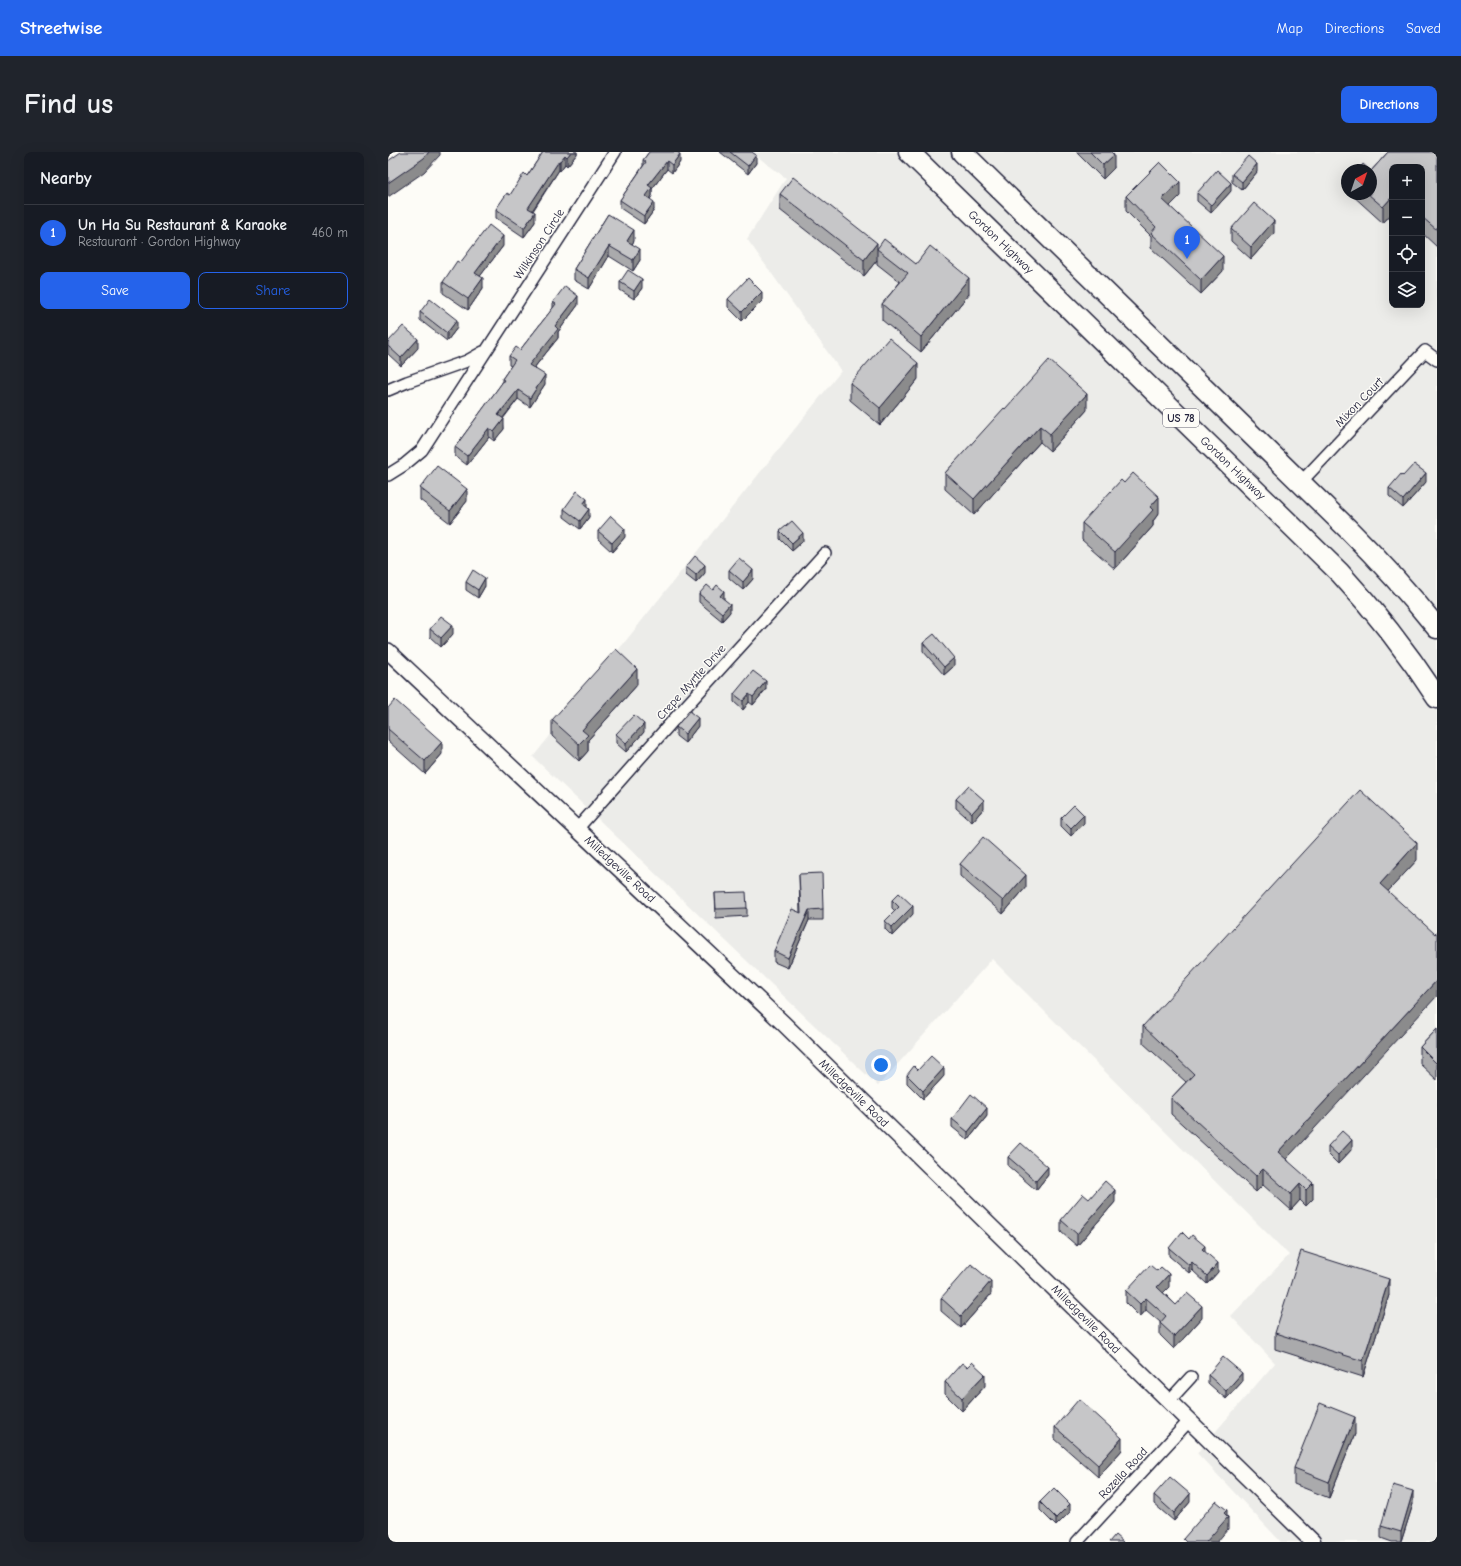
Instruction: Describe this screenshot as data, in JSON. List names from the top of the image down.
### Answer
{
  "streets": {
    "highway": ["Gordon Highway", "US 78"],
    "street": [
      "Wilkinson Circle",
      "Mixon Court",
      "Crepe Myrtle Drive",
      "Milledgeville Road",
      "Rozella Road"
    ]
  },
  "crossings": [
    ["Crepe Myrtle Drive", "Milledgeville Road"],
    ["Milledgeville Road", "Rozella Road"]
  ],
  "north": "top right",
  "page": {
    "header": "Streetwise",
    "nav": ["Map", "Directions", "Saved"],
    "buttons": [
      "Directions",
      ["Save", "Share"]
    ],
    "title": "Find us",
    "heading": "Nearby",
    "map_buttons": ["+", "−"],
    "list": [
      {
        "mark": "1",
        "name": "Un Ha Su Restaurant & Karaoke",
        "note": "Restaurant · Gordon Highway",
        "value": "460 m"
      }
    ],
    "pins": "1"
  }
}
